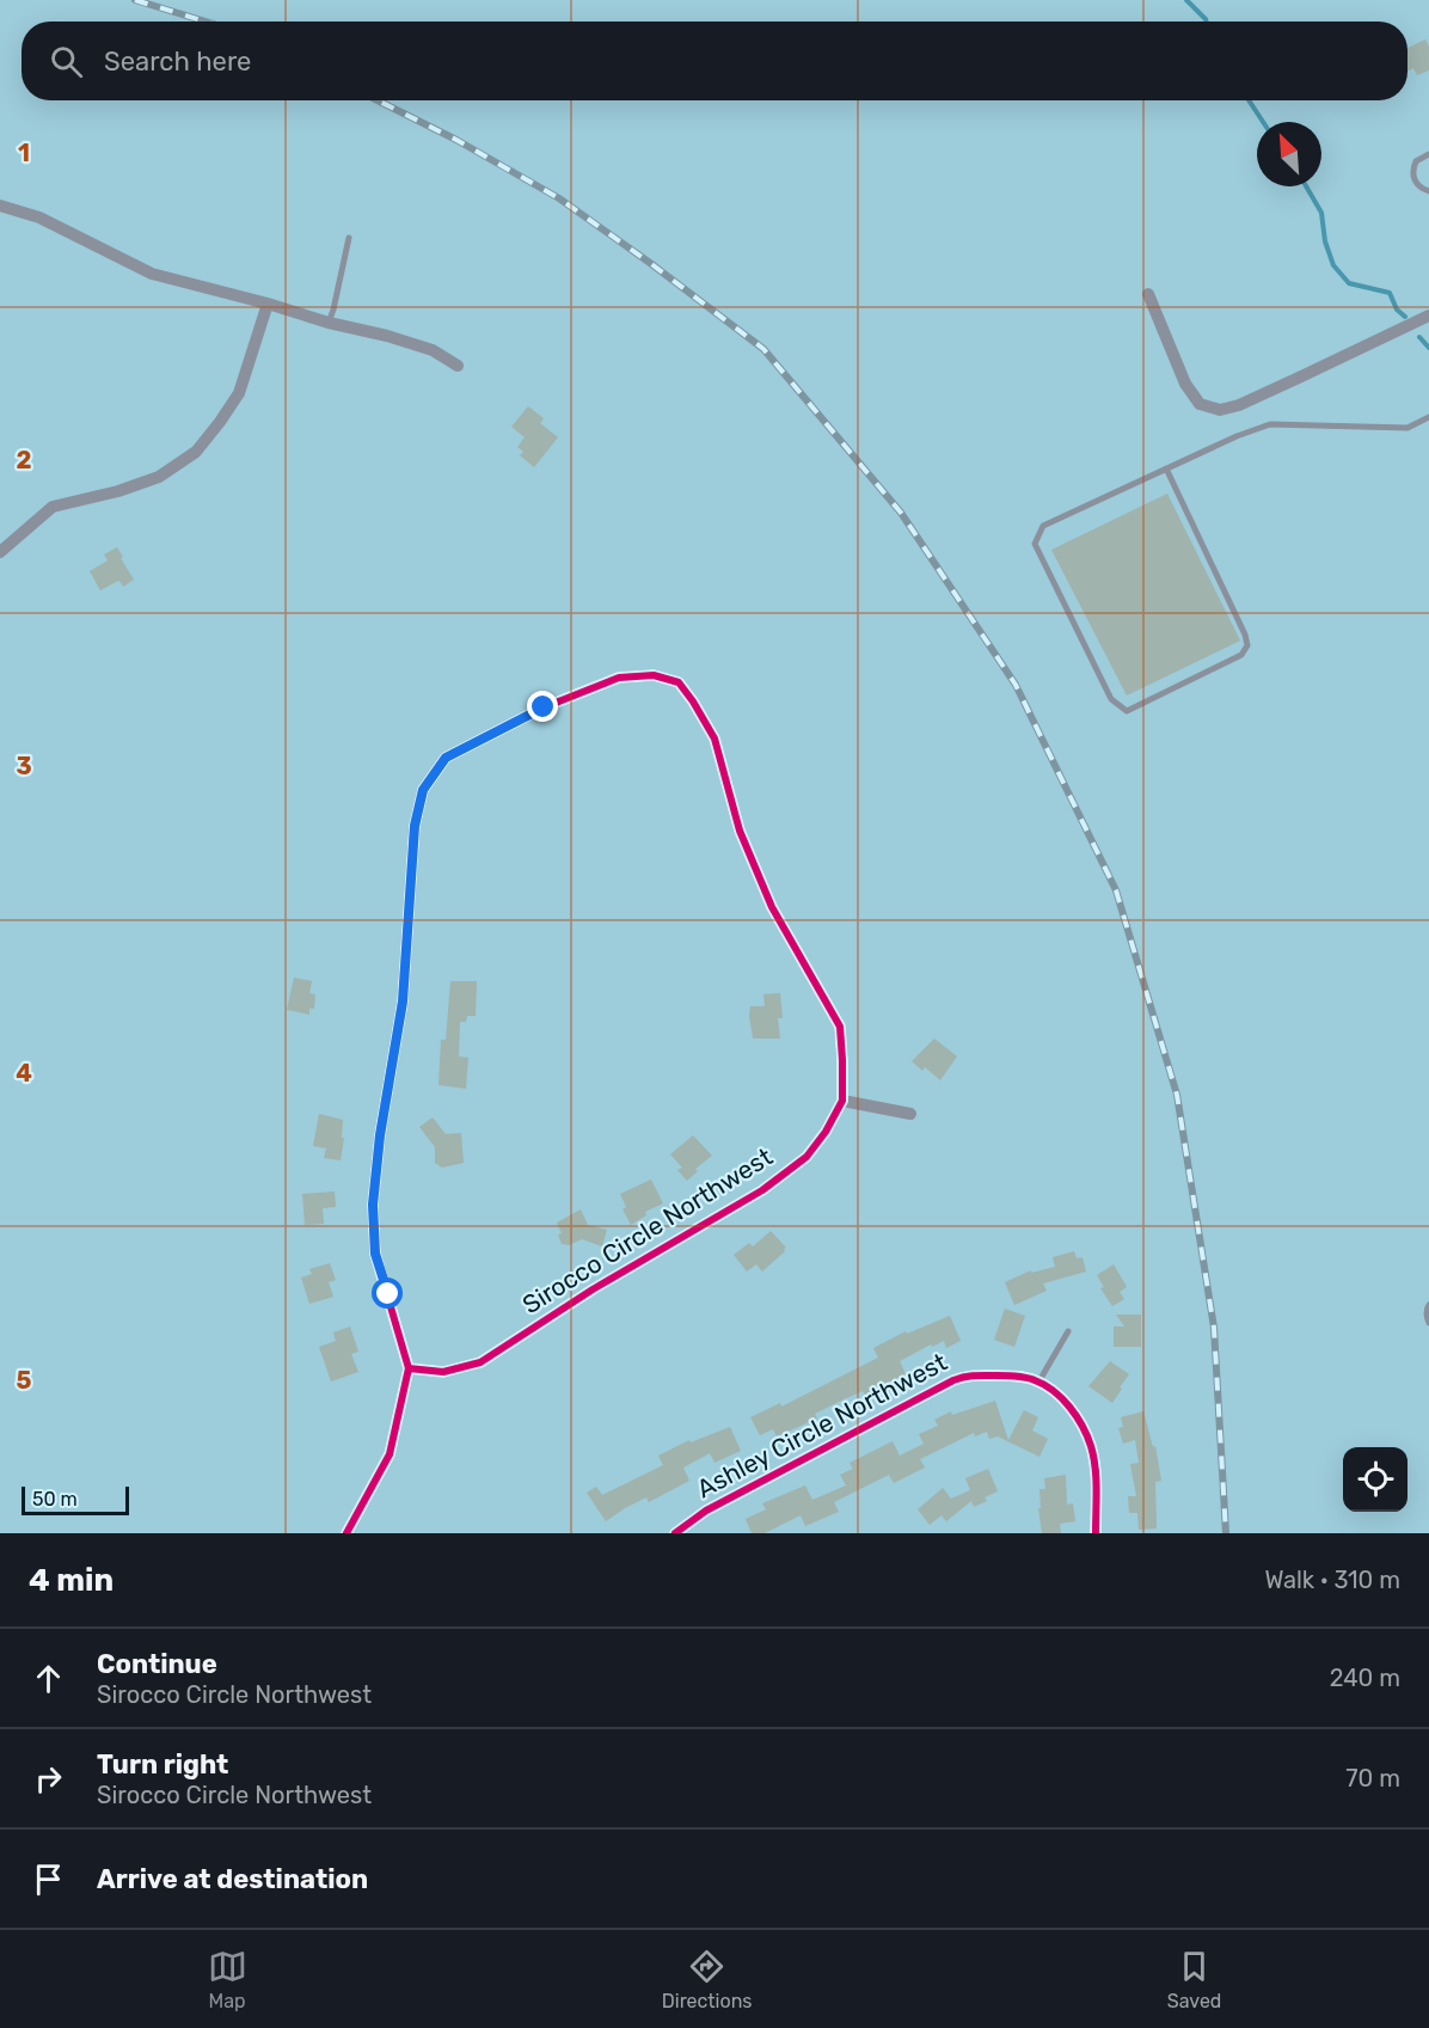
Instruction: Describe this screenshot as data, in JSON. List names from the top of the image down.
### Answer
{
  "streets": {
    "street": ["Sirocco Circle Northwest", "Ashley Circle Northwest"]
  },
  "scale_bar": "50 m",
  "north": "top left",
  "page": {
    "search": "Search here",
    "scale": "50 m",
    "heading": ["4 min", "Walk · 310 m"],
    "list": [
      ["Continue", "Sirocco Circle Northwest", "240 m"],
      ["Turn right", "Sirocco Circle Northwest", "70 m"],
      "Arrive at destination"
    ],
    "nav": ["Map", "Directions", "Saved"]
  },
  "grid": {
    "rows": [
      "1",
      "2",
      "3",
      "4",
      "5"
    ]
  }
}
